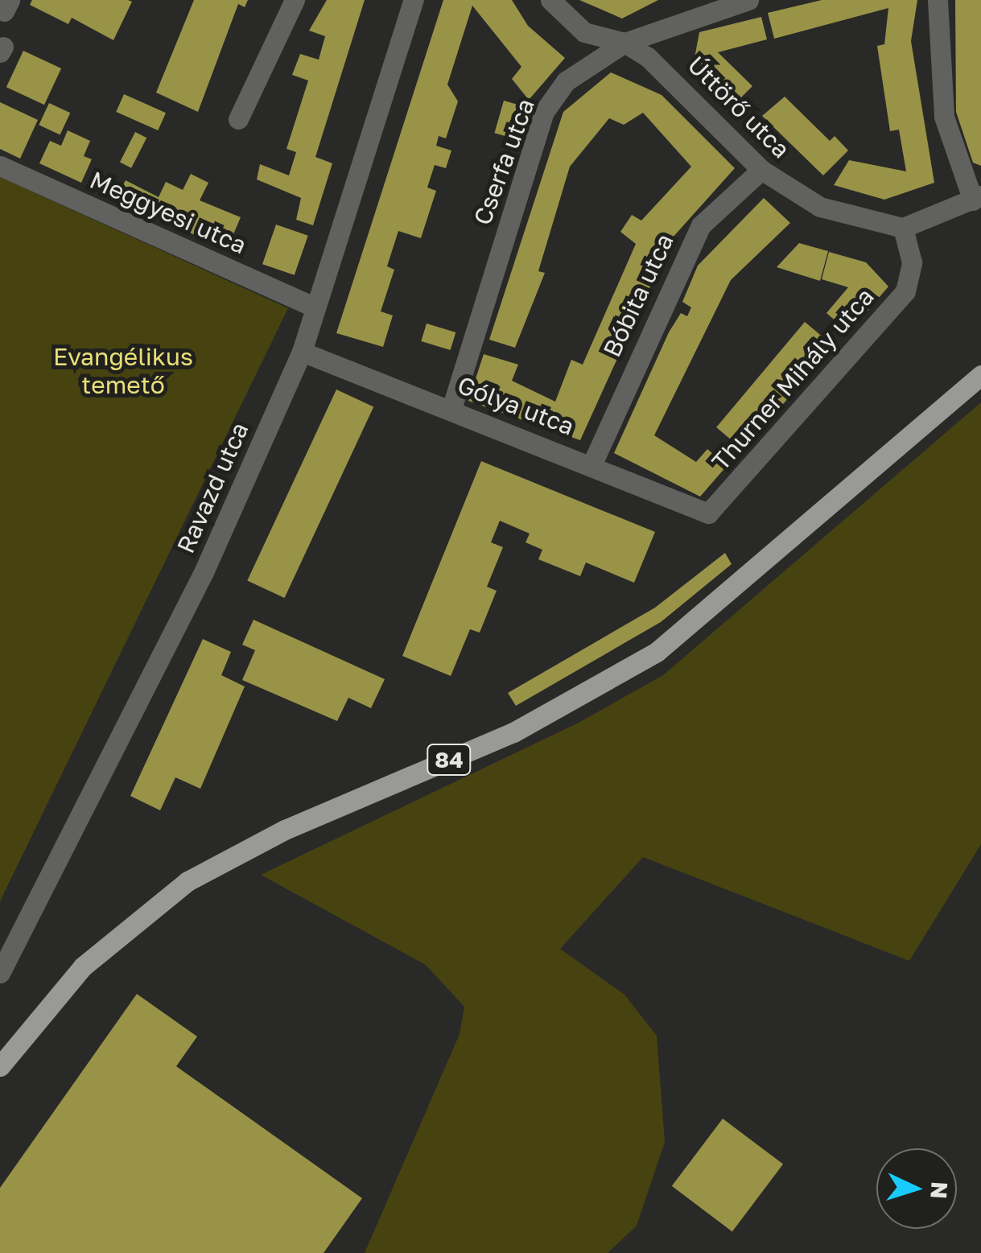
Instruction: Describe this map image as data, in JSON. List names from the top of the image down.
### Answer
{
  "streets": {
    "main road": ["84"],
    "street": [
      "Úttörő utca",
      "Cserfa utca",
      "Meggyesi utca",
      "Bóbita utca",
      "Thurner Mihály utca",
      "Gólya utca",
      "Ravazd utca"
    ]
  },
  "crossings": [
    ["Úttörő utca", "Cserfa utca"],
    ["Úttörő utca", "Bóbita utca"],
    ["Úttörő utca", "Thurner Mihály utca"],
    ["Cserfa utca", "Gólya utca"],
    ["Meggyesi utca", "Ravazd utca"],
    ["Bóbita utca", "Gólya utca"],
    ["Thurner Mihály utca", "Gólya utca"],
    ["Gólya utca", "Ravazd utca"]
  ],
  "parks": ["Evangélikus temető"],
  "north": "right"
}
